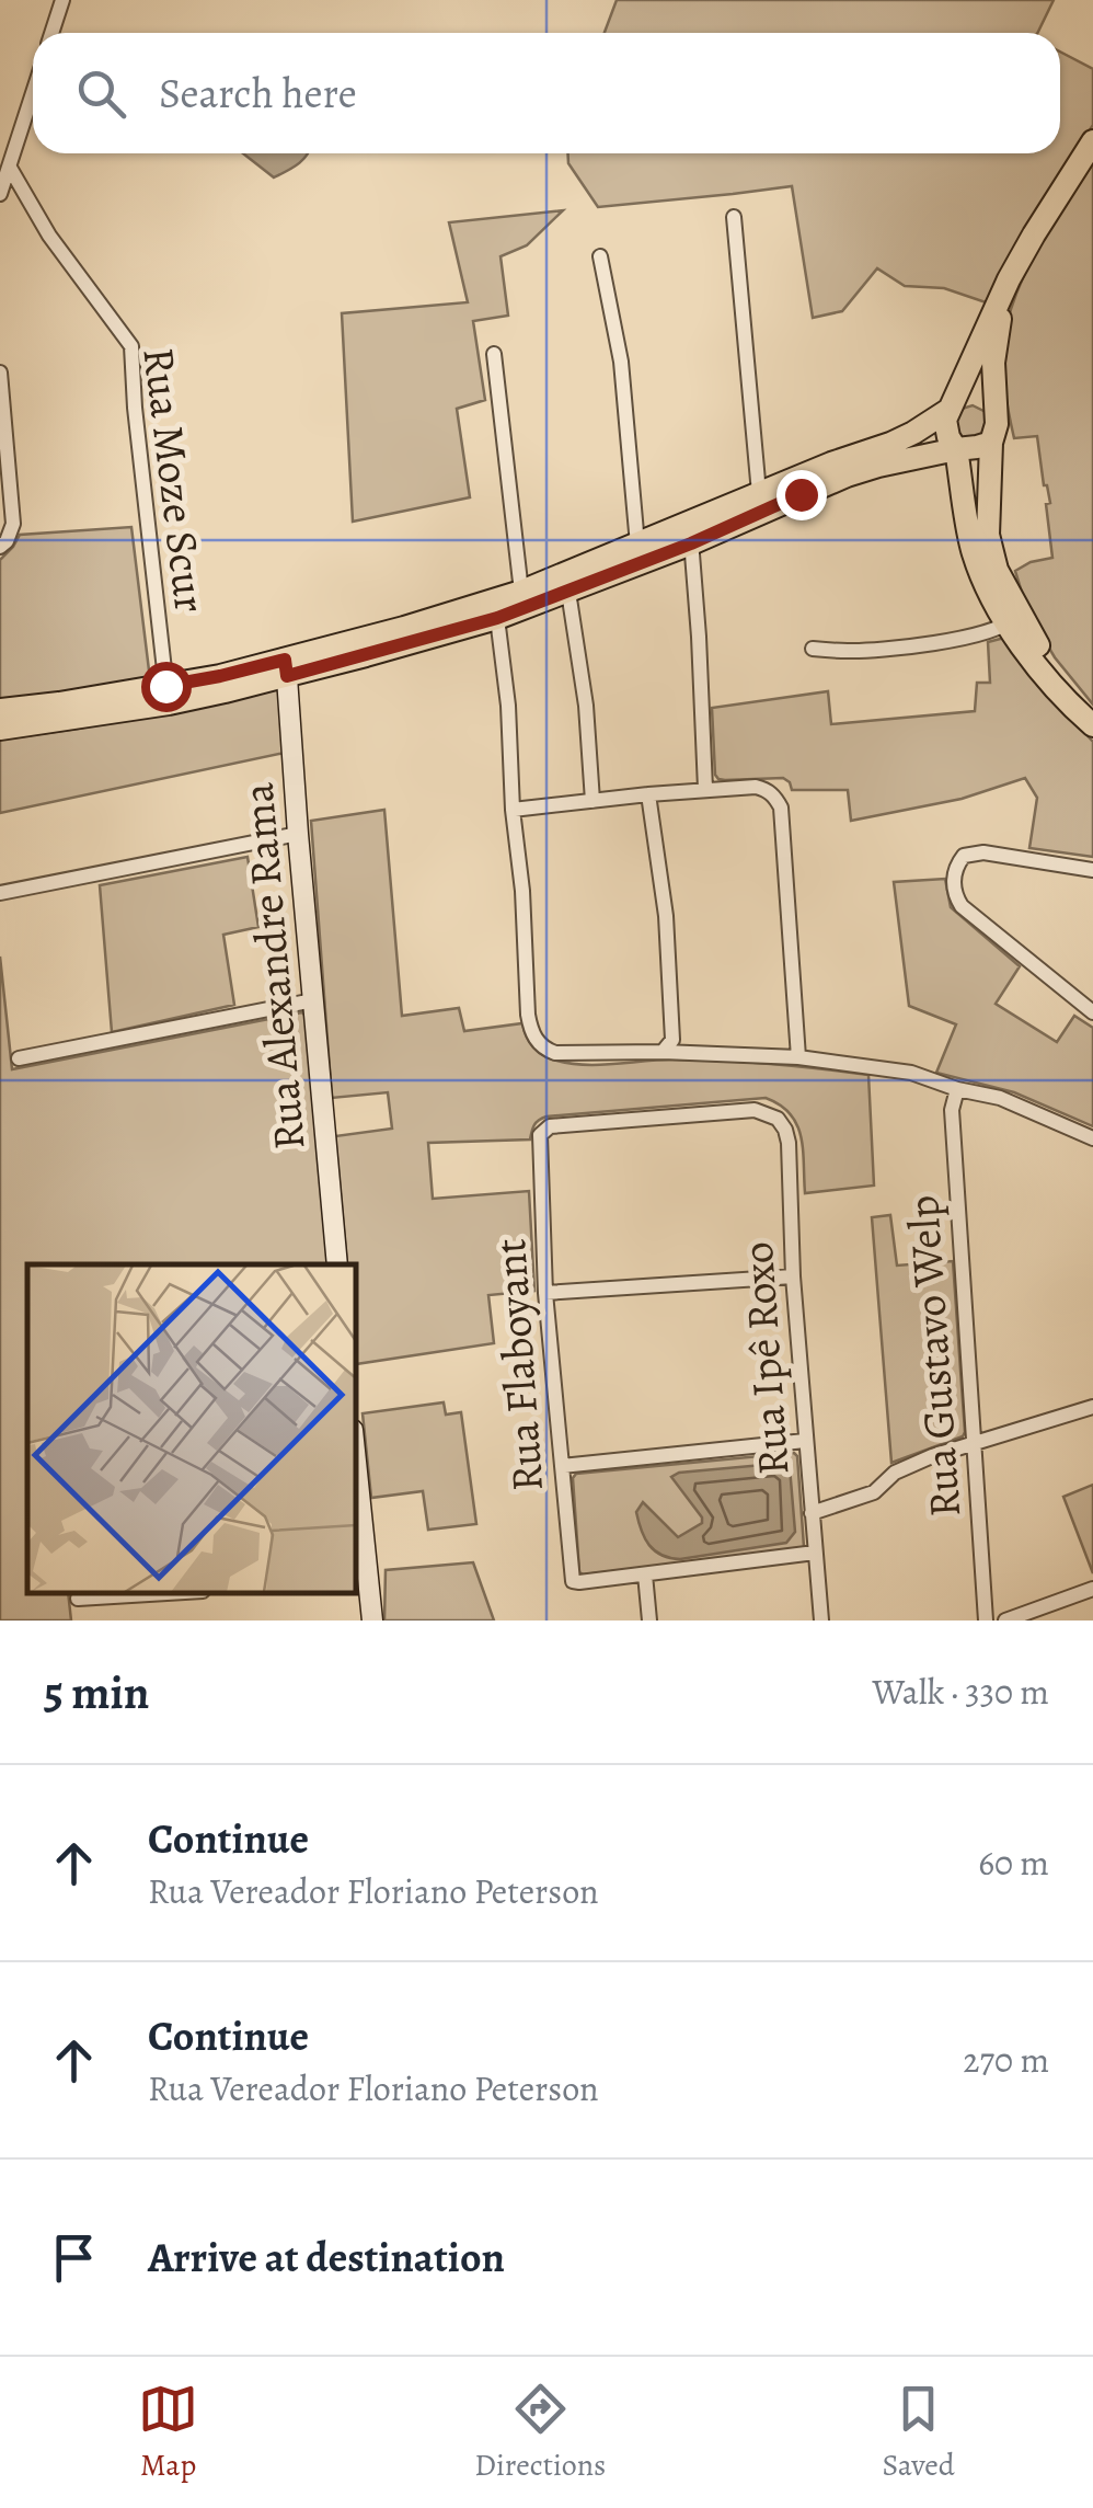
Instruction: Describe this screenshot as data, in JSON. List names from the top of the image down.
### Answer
{
  "streets": {
    "street": [
      "Rua Moze Scur",
      "Rua Alexandre Rama",
      "Rua Gustavo Welp",
      "Rua Ipê Roxo",
      "Rua Flaboyant"
    ]
  },
  "crossings": [
    ["Rua Ipê Roxo", "Rua Flaboyant"]
  ],
  "page": {
    "search": "Search here",
    "heading": ["5 min", "Walk · 330 m"],
    "list": [
      ["Continue", "Rua Vereador Floriano Peterson", "60 m"],
      ["Continue", "Rua Vereador Floriano Peterson", "270 m"],
      "Arrive at destination"
    ],
    "nav": ["Map", "Directions", "Saved"]
  }
}
